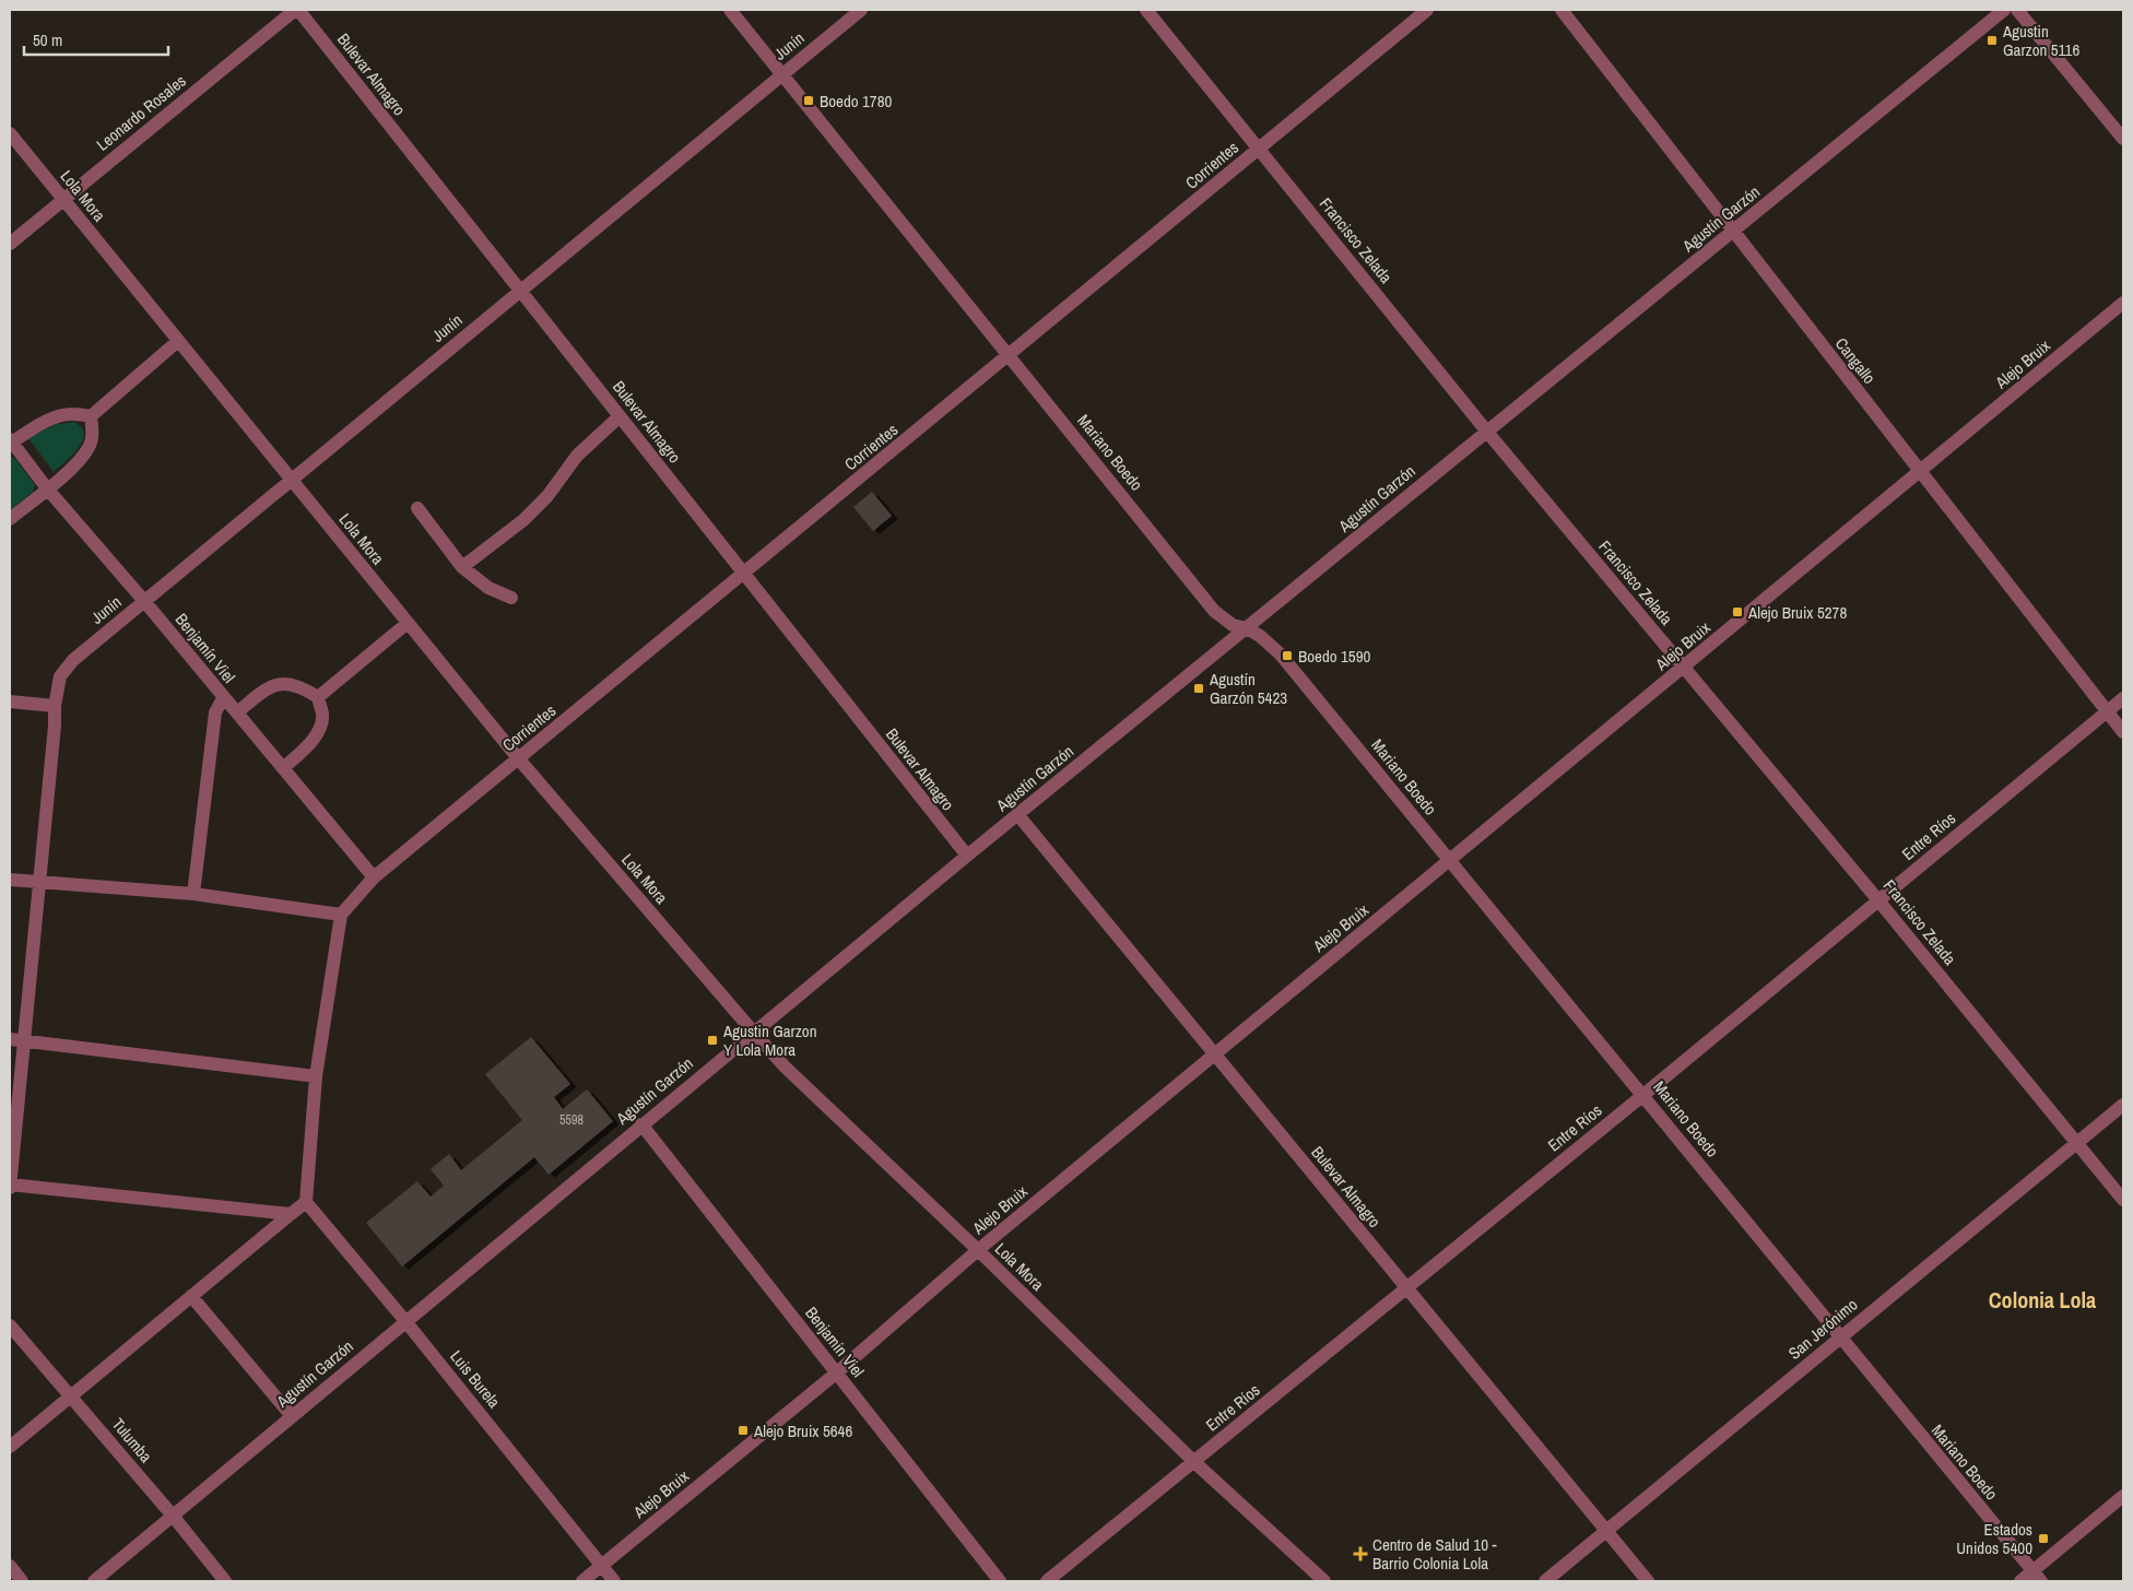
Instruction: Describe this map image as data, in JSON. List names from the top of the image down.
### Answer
{
  "streets": {
    "street": [
      "Junín",
      "Bulevar Almagro",
      "Leonardo Rosales",
      "Corrientes",
      "Lola Mora",
      "Agustín Garzón",
      "Francisco Zelada",
      "Cangallo",
      "Alejo Bruix",
      "Mariano Boedo",
      "Benjamín Viel",
      "Entre Ríos",
      "San Jerónimo",
      "Luis Burela",
      "Tulumba"
    ]
  },
  "crossings": [
    ["Junín", "Bulevar Almagro"],
    ["Junín", "Lola Mora"],
    ["Junín", "Mariano Boedo"],
    ["Junín", "Benjamín Viel"],
    ["Bulevar Almagro", "Leonardo Rosales"],
    ["Bulevar Almagro", "Corrientes"],
    ["Bulevar Almagro", "Agustín Garzón"],
    ["Bulevar Almagro", "Alejo Bruix"],
    ["Bulevar Almagro", "Entre Ríos"],
    ["Bulevar Almagro", "San Jerónimo"],
    ["Leonardo Rosales", "Lola Mora"],
    ["Corrientes", "Lola Mora"],
    ["Corrientes", "Francisco Zelada"],
    ["Corrientes", "Mariano Boedo"],
    ["Corrientes", "Benjamín Viel"],
    ["Lola Mora", "Agustín Garzón"],
    ["Lola Mora", "Alejo Bruix"],
    ["Lola Mora", "Entre Ríos"],
    ["Agustín Garzón", "Francisco Zelada"],
    ["Agustín Garzón", "Cangallo"],
    ["Agustín Garzón", "Mariano Boedo"],
    ["Agustín Garzón", "Benjamín Viel"],
    ["Agustín Garzón", "Luis Burela"],
    ["Agustín Garzón", "Tulumba"],
    ["Francisco Zelada", "Alejo Bruix"],
    ["Francisco Zelada", "Entre Ríos"],
    ["Francisco Zelada", "San Jerónimo"],
    ["Cangallo", "Alejo Bruix"],
    ["Cangallo", "Entre Ríos"],
    ["Alejo Bruix", "Mariano Boedo"],
    ["Alejo Bruix", "Benjamín Viel"],
    ["Alejo Bruix", "Luis Burela"],
    ["Mariano Boedo", "Entre Ríos"],
    ["Mariano Boedo", "San Jerónimo"]
  ],
  "districts": ["Colonia Lola"],
  "places": {
    "transit": [
      "Agustin Garzon 5116",
      "Boedo 1780",
      "Alejo Bruix 5278",
      "Boedo 1590",
      "Agustín Garzón 5423",
      "Agustin Garzon Y Lola Mora",
      "Alejo Bruix 5646",
      "Estados Unidos 5400"
    ],
    "health": ["Centro de Salud 10 - Barrio Colonia Lola"]
  },
  "house_numbers": ["5598"],
  "scale_bar": "50 m"
}
